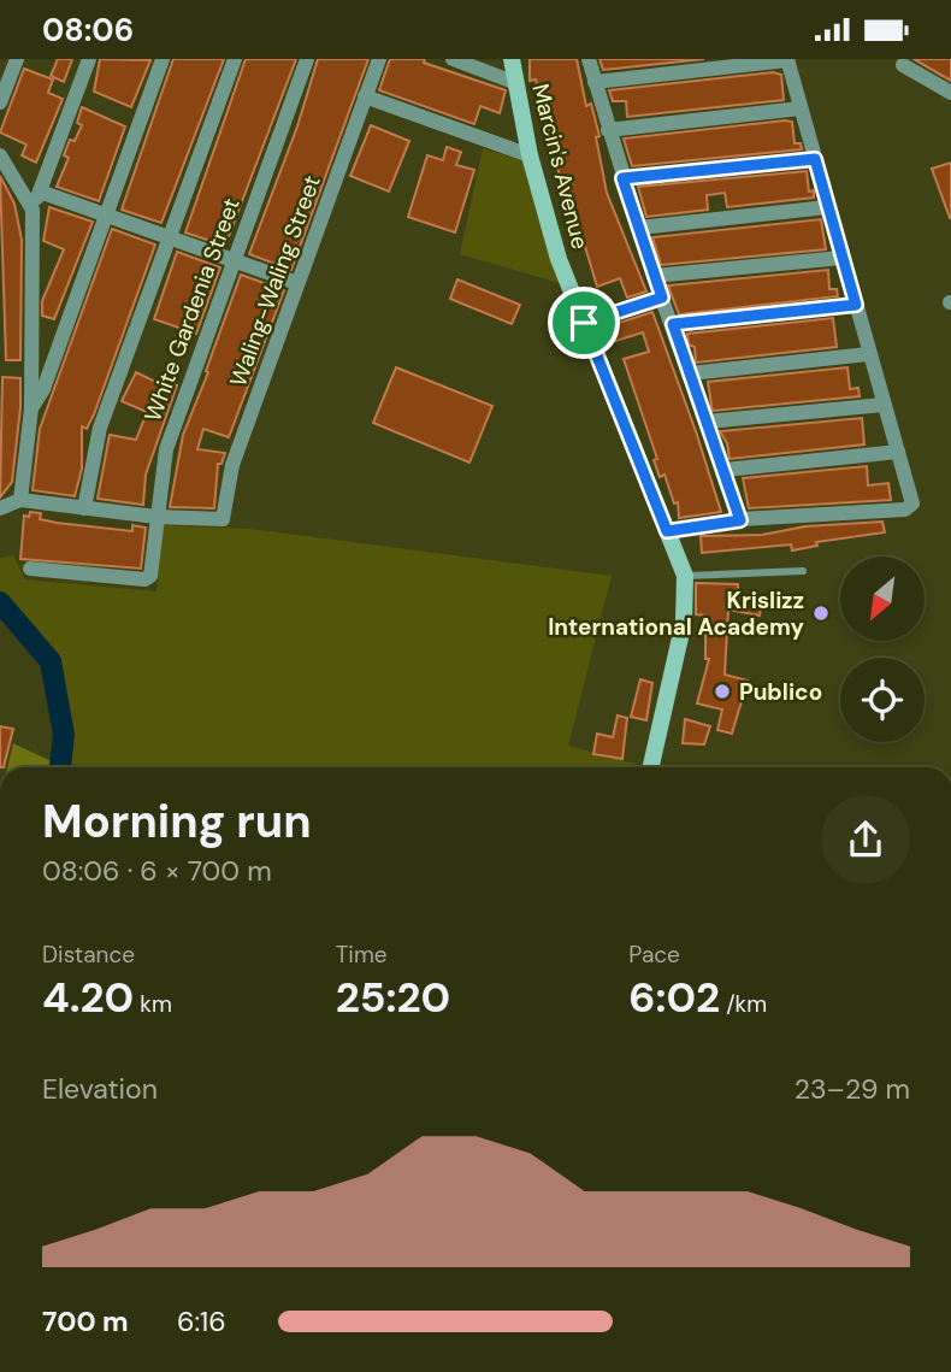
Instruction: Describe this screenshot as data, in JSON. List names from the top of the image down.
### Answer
{
  "streets": {
    "main road": ["Marcin's Avenue"],
    "street": ["Waling-Waling Street", "White Gardenia Street"]
  },
  "crossings": [
    ["Waling-Waling Street", "White Gardenia Street"]
  ],
  "places": ["Krislizz International Academy", "Publico"],
  "north": "bottom left",
  "page": {
    "status": "08:06",
    "heading": ["Morning run", "08:06 · 6 × 700 m"],
    "stats": [
      ["Distance", "4.20 km"],
      ["Time", "25:20"],
      ["Pace", "6:02 /km"]
    ],
    "chart": ["Elevation", "23–29 m"],
    "list": [
      {
        "name": "700 m",
        "note": "6:16"
      }
    ]
  }
}
